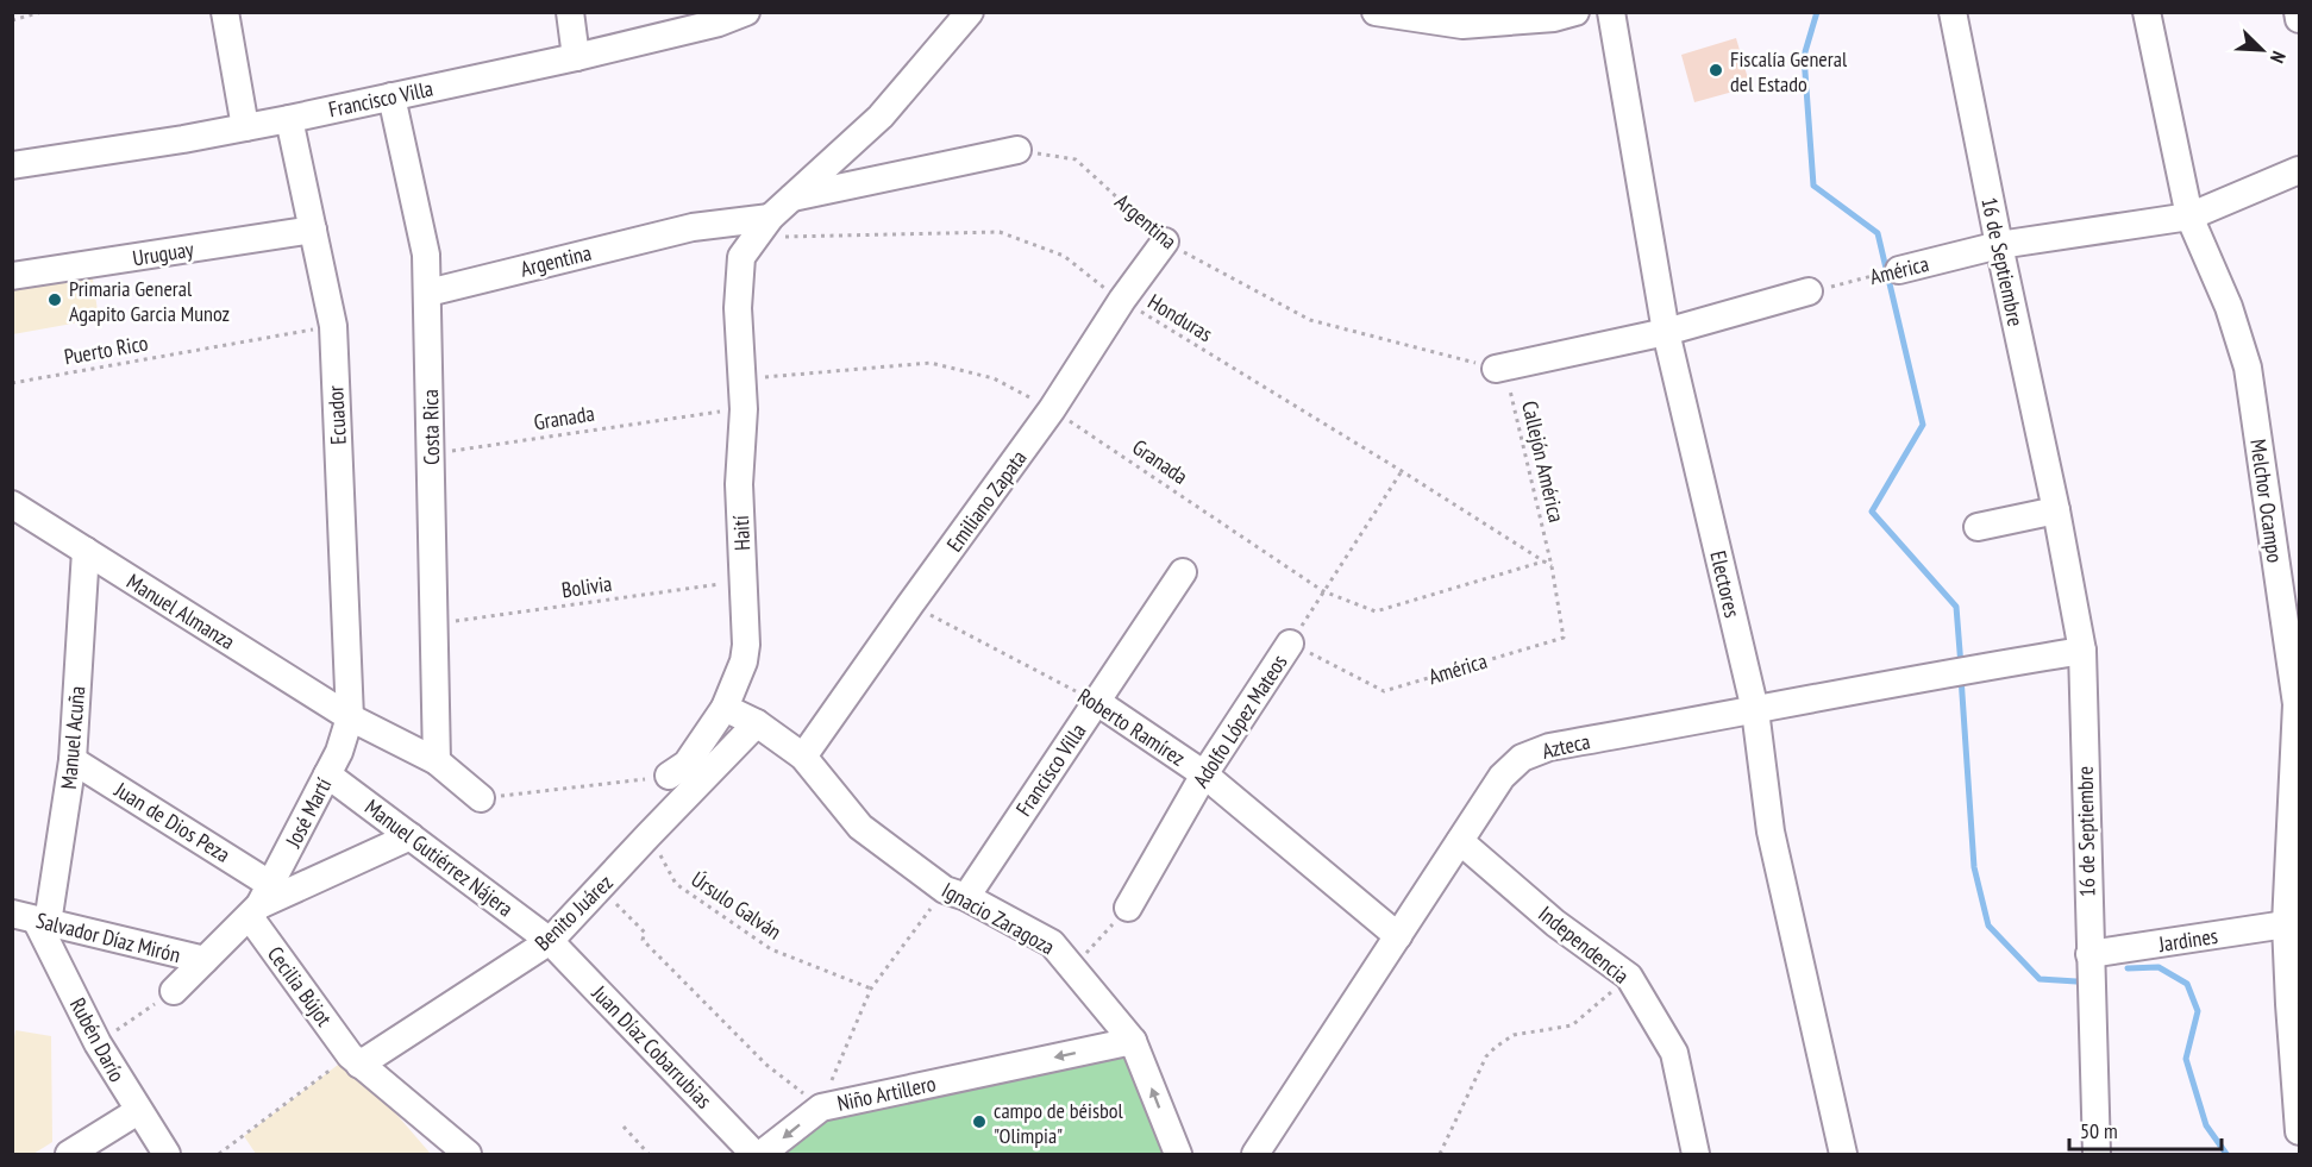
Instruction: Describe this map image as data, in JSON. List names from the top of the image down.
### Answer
{
  "streets": {
    "street": [
      "Francisco Villa",
      "Argentina",
      "Uruguay",
      "16 de Septiembre",
      "América",
      "Ecuador",
      "Costa Rica",
      "Emiliano Zapata",
      "Melchor Ocampo",
      "Haití",
      "Electores",
      "Manuel Almanza",
      "Adolfo López Mateos",
      "Roberto Ramírez",
      "Manuel Acuña",
      "Azteca",
      "José Martí",
      "Juan de Dios Peza",
      "Manuel Gutiérrez Nájera",
      "Benito Juárez",
      "Ignacio Zaragoza",
      "Salvador Díaz Mirón",
      "Jardines",
      "Independencia",
      "Cecilia Bújot",
      "Rubén Darío",
      "Juan Díaz Cobarrubias",
      "Niño Artillero"
    ],
    "path": [
      "Honduras",
      "Puerto Rico",
      "Granada",
      "Callejón América",
      "Bolivia",
      "Úrsulo Galván"
    ]
  },
  "crossings": [
    ["Francisco Villa", "Ecuador"],
    ["Francisco Villa", "Costa Rica"],
    ["Francisco Villa", "Roberto Ramírez"],
    ["Francisco Villa", "Ignacio Zaragoza"],
    ["Argentina", "Honduras"],
    ["Argentina", "Costa Rica"],
    ["Argentina", "Callejón América"],
    ["Argentina", "Emiliano Zapata"],
    ["Argentina", "Haití"],
    ["Uruguay", "Ecuador"],
    ["16 de Septiembre", "América"],
    ["16 de Septiembre", "Azteca"],
    ["16 de Septiembre", "Jardines"],
    ["América", "Honduras"],
    ["América", "Callejón América"],
    ["América", "Melchor Ocampo"],
    ["América", "Adolfo López Mateos"],
    ["Honduras", "Granada"],
    ["Honduras", "Callejón América"],
    ["Honduras", "Emiliano Zapata"],
    ["Honduras", "Haití"],
    ["Honduras", "Adolfo López Mateos"],
    ["Puerto Rico", "Ecuador"],
    ["Ecuador", "Manuel Almanza"],
    ["Ecuador", "José Martí"],
    ["Granada", "Costa Rica"],
    ["Granada", "Emiliano Zapata"],
    ["Granada", "Haití"],
    ["Granada", "Adolfo López Mateos"],
    ["Costa Rica", "Bolivia"],
    ["Emiliano Zapata", "Roberto Ramírez"],
    ["Emiliano Zapata", "Ignacio Zaragoza"],
    ["Melchor Ocampo", "Jardines"],
    ["Haití", "Bolivia"],
    ["Haití", "Ignacio Zaragoza"],
    ["Electores", "Azteca"],
    ["Manuel Almanza", "Manuel Acuña"],
    ["Manuel Almanza", "José Martí"],
    ["Adolfo López Mateos", "Roberto Ramírez"],
    ["Roberto Ramírez", "Azteca"],
    ["Manuel Acuña", "Juan de Dios Peza"],
    ["Manuel Acuña", "Salvador Díaz Mirón"],
    ["Manuel Acuña", "Rubén Darío"],
    ["Azteca", "Independencia"],
    ["José Martí", "Juan de Dios Peza"],
    ["José Martí", "Manuel Gutiérrez Nájera"],
    ["José Martí", "Cecilia Bújot"],
    ["Juan de Dios Peza", "Cecilia Bújot"],
    ["Manuel Gutiérrez Nájera", "Benito Juárez"],
    ["Manuel Gutiérrez Nájera", "Juan Díaz Cobarrubias"],
    ["Úrsulo Galván", "Benito Juárez"],
    ["Benito Juárez", "Ignacio Zaragoza"],
    ["Benito Juárez", "Cecilia Bújot"],
    ["Benito Juárez", "Juan Díaz Cobarrubias"],
    ["Benito Juárez", "Niño Artillero"],
    ["Ignacio Zaragoza", "Niño Artillero"],
    ["Salvador Díaz Mirón", "Rubén Darío"]
  ],
  "one_way": ["Niño Artillero"],
  "places": ["Fiscalía General del Estado", "Primaria General Agapito Garcia Munoz", "campo de béisbol \"Olimpia\""],
  "scale_bar": "50 m",
  "north": "bottom right"
}
